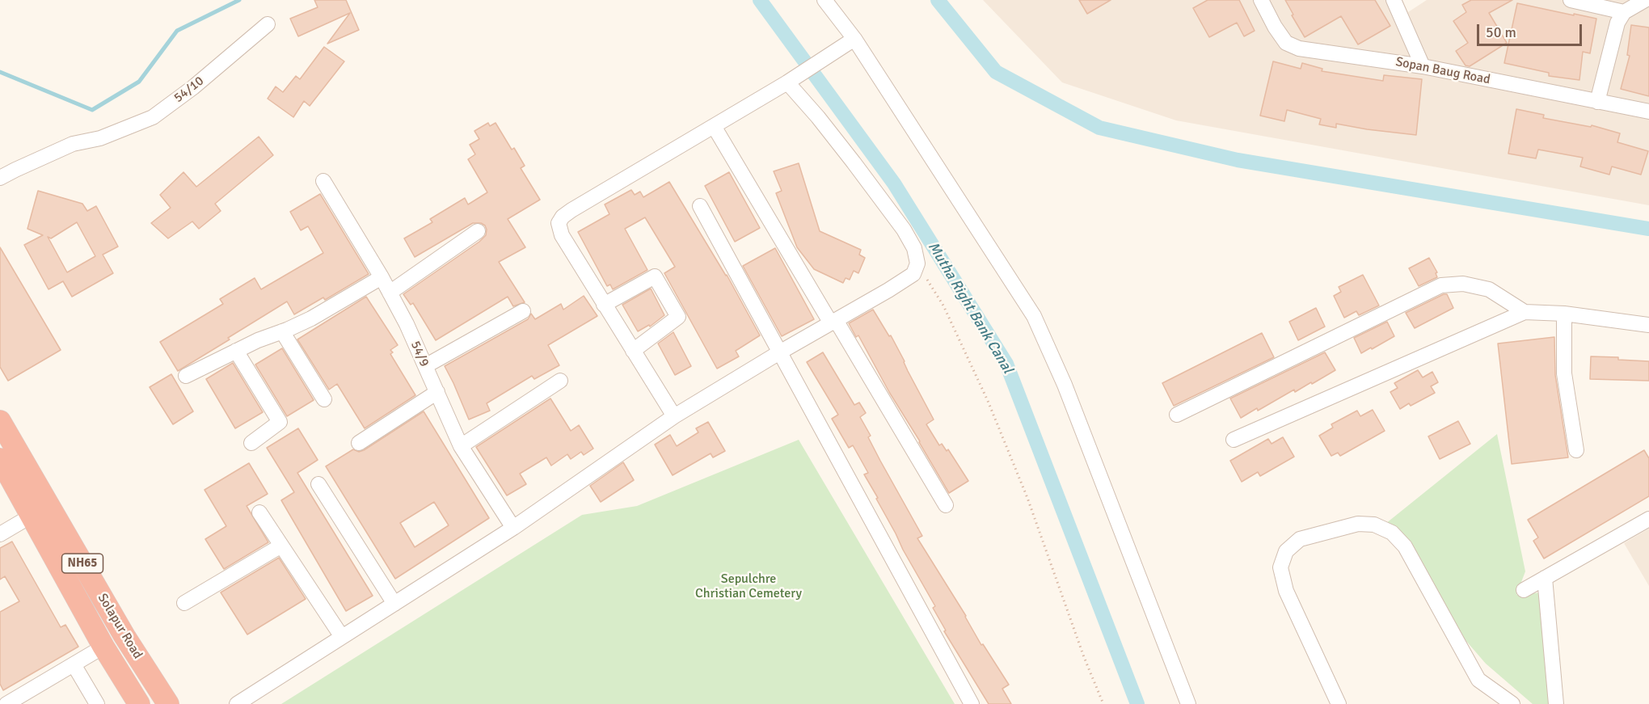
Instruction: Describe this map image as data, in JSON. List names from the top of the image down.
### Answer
{
  "streets": {
    "highway": ["NH65", "Solapur Road"],
    "street": ["Sopan Baug Road", "54/10", "54/9"]
  },
  "water": ["Mutha Right Bank Canal"],
  "parks": ["Sepulchre Christian Cemetery"],
  "scale_bar": "50 m"
}
